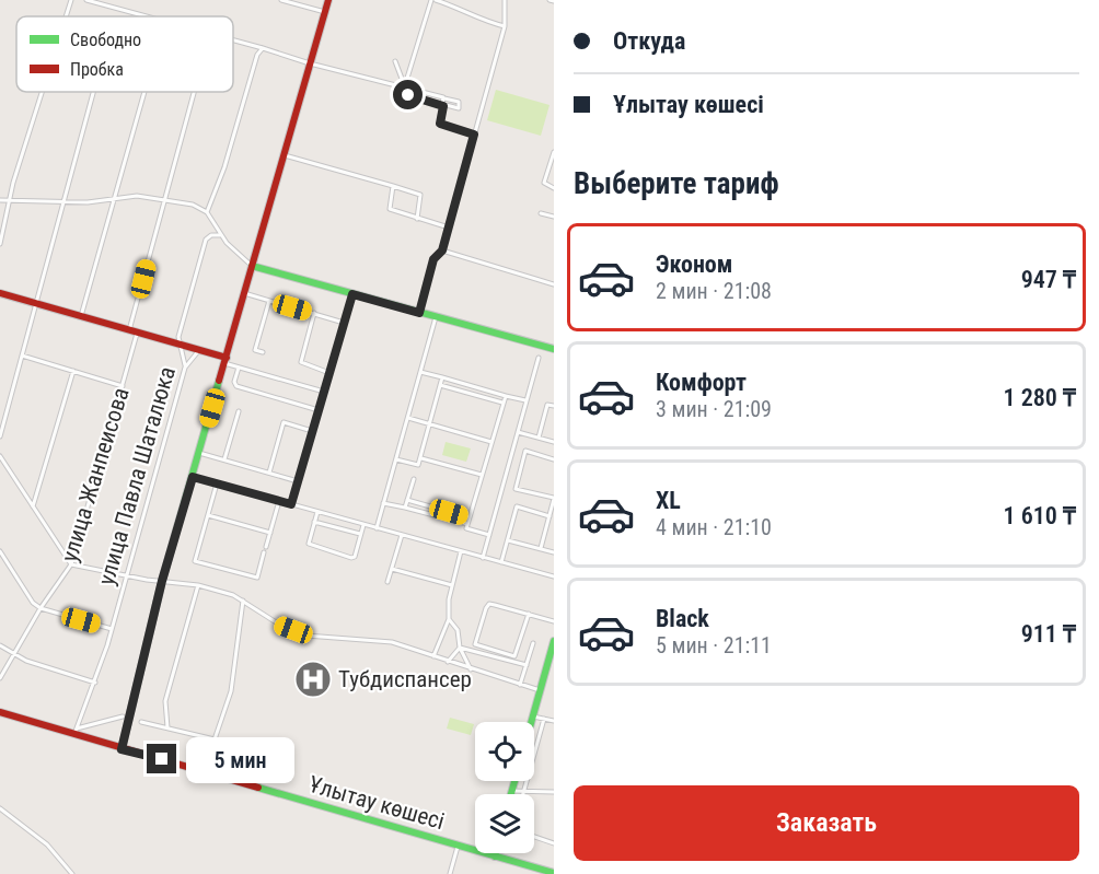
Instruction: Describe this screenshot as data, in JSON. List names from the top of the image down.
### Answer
{
  "streets": {
    "street": ["улица Жанпеисова", "улица Павла Шаталюка", "Ұлытау көшесі"]
  },
  "crossings": [
    ["улица Павла Шаталюка", "Ұлытау көшесі"]
  ],
  "places": {
    "hospital": ["Тубдиспансер"]
  },
  "legend": ["Свободно", "Пробка"],
  "page": {
    "banner": ["Откуда", "Ұлытау көшесі"],
    "heading": "Выберите тариф",
    "list": [
      {
        "name": "Эконом",
        "note": "2 мин · 21:08",
        "value": "947 ₸"
      },
      {
        "name": "Комфорт",
        "note": "3 мин · 21:09",
        "value": "1 280 ₸"
      },
      {
        "name": "XL",
        "note": "4 мин · 21:10",
        "value": "1 610 ₸"
      },
      {
        "name": "Black",
        "note": "5 мин · 21:11",
        "value": "911 ₸"
      }
    ],
    "bubble": "5 мин",
    "buttons": "Заказать"
  }
}
